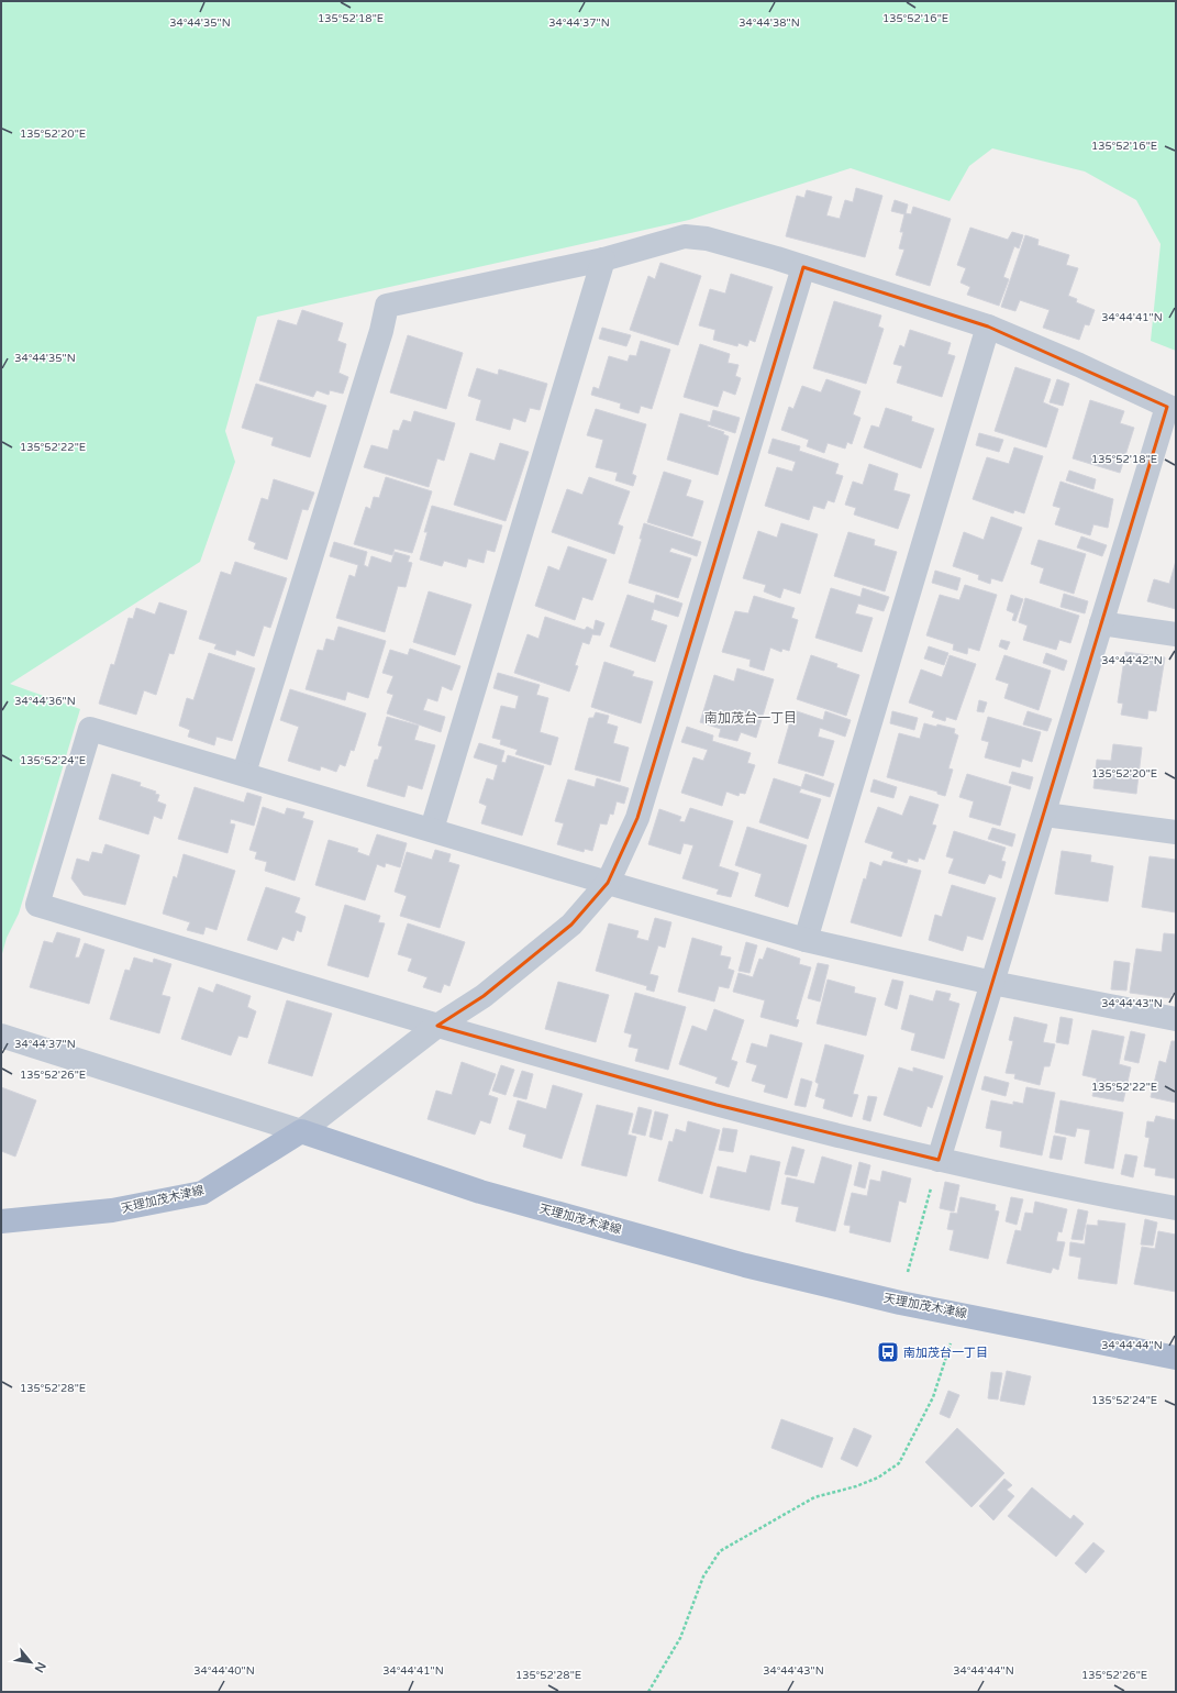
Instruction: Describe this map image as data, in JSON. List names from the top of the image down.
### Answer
{
  "streets": {
    "main road": ["天理加茂木津線"]
  },
  "districts": ["南加茂台一丁目"],
  "places": {
    "bus stop": ["南加茂台一丁目"]
  },
  "north": "bottom right",
  "coordinates": [
    "135°52'18\"E",
    "135°52'16\"E",
    "34°44'35\"N",
    "34°44'37\"N",
    "34°44'38\"N",
    "135°52'20\"E",
    "34°44'41\"N",
    "135°52'22\"E",
    "34°44'42\"N",
    "34°44'36\"N",
    "135°52'24\"E",
    "34°44'43\"N",
    "135°52'26\"E",
    "34°44'44\"N",
    "135°52'28\"E",
    "34°44'40\"N"
  ]
}
